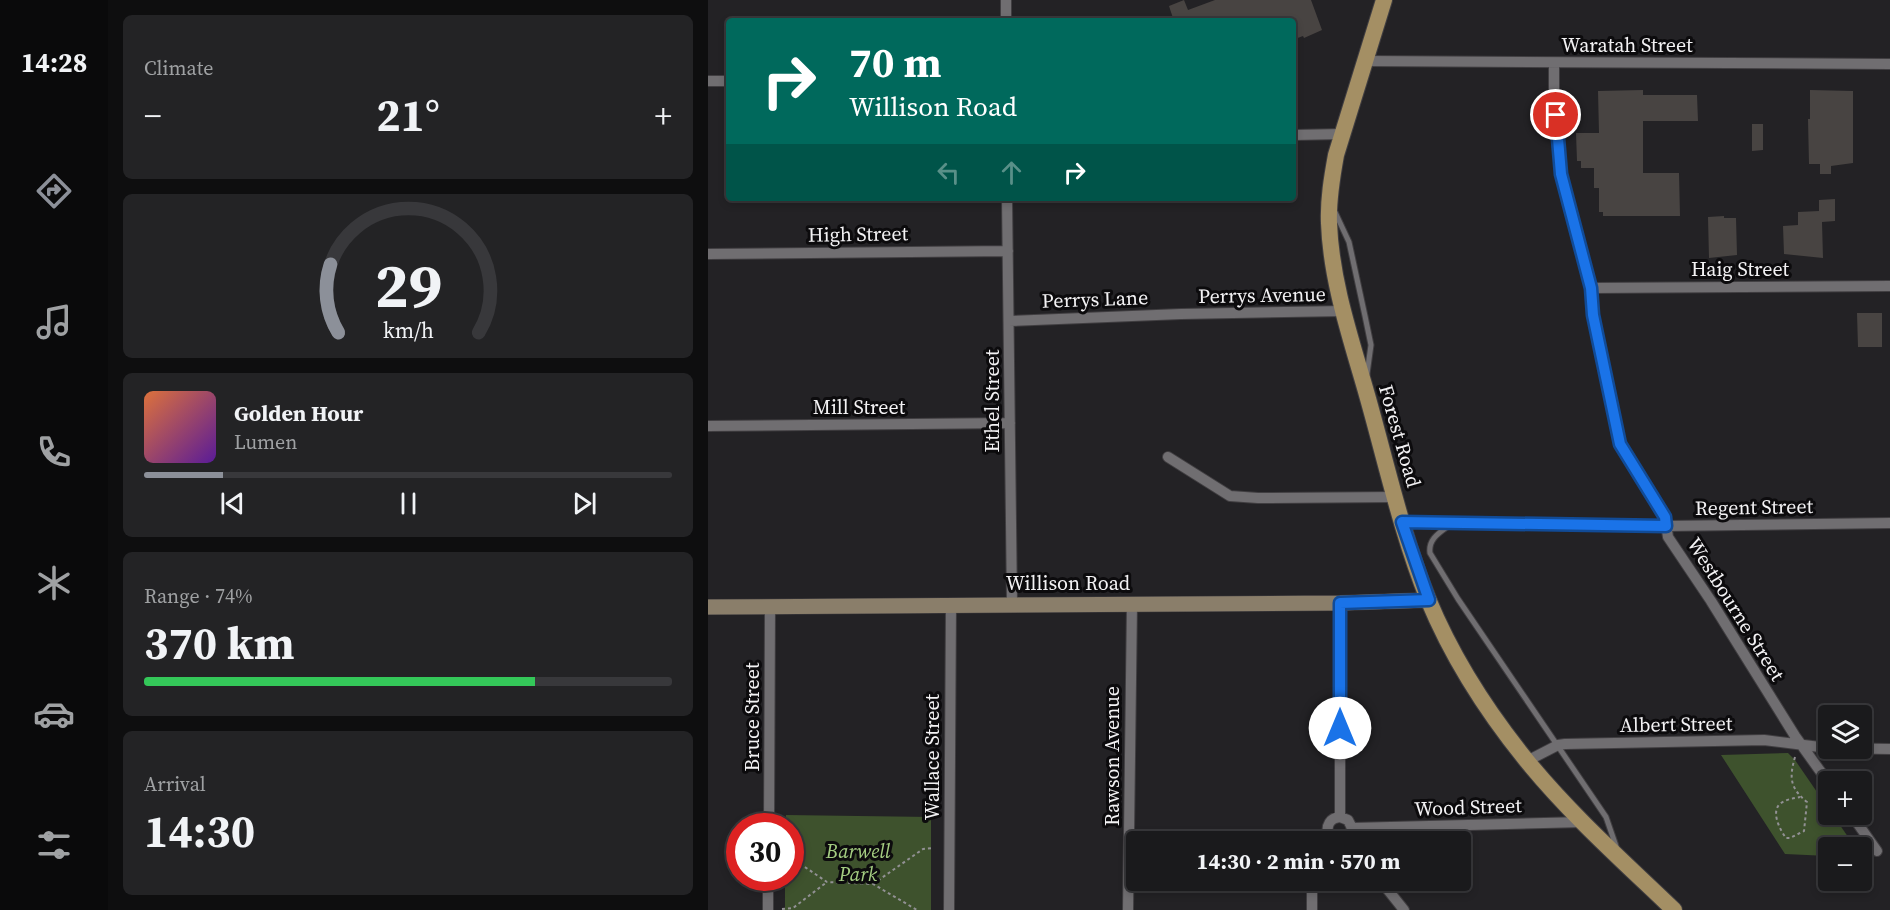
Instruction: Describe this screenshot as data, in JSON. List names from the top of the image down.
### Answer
{
  "streets": {
    "main road": ["Forest Road", "Willison Road"],
    "street": [
      "Waratah Street",
      "High Street",
      "Haig Street",
      "Perrys Avenue",
      "Perrys Lane",
      "Ethel Street",
      "Mill Street",
      "Regent Street",
      "Westbourne Street",
      "Bruce Street",
      "Albert Street",
      "Rawson Avenue",
      "Wallace Street",
      "Wood Street"
    ]
  },
  "crossings": [
    ["Waratah Street", "Forest Road"],
    ["Waratah Street", "Westbourne Street"],
    ["High Street", "Ethel Street"],
    ["Haig Street", "Westbourne Street"],
    ["Perrys Avenue", "Perrys Lane"],
    ["Perrys Avenue", "Forest Road"],
    ["Perrys Lane", "Ethel Street"],
    ["Ethel Street", "Mill Street"],
    ["Ethel Street", "Willison Road"],
    ["Forest Road", "Regent Street"],
    ["Forest Road", "Willison Road"],
    ["Forest Road", "Albert Street"],
    ["Forest Road", "Wood Street"],
    ["Regent Street", "Westbourne Street"],
    ["Willison Road", "Bruce Street"],
    ["Willison Road", "Rawson Avenue"],
    ["Willison Road", "Wallace Street"],
    ["Westbourne Street", "Albert Street"]
  ],
  "parks": ["Barwell Park"],
  "page": {
    "tabs": "14:28",
    "tile": [
      "Climate",
      ["Range · 74%", "370 km"],
      ["Arrival", "14:30"]
    ],
    "turn": ["70 m", "Willison Road"],
    "heat": ["−", "21°", "+"],
    "song": ["Golden Hour", "Lumen"],
    "map_buttons": ["+", "−"],
    "limit": "30",
    "trip": "14:30 · 2 min · 570 m",
    "gauge": ["29", "km/h"]
  }
}
